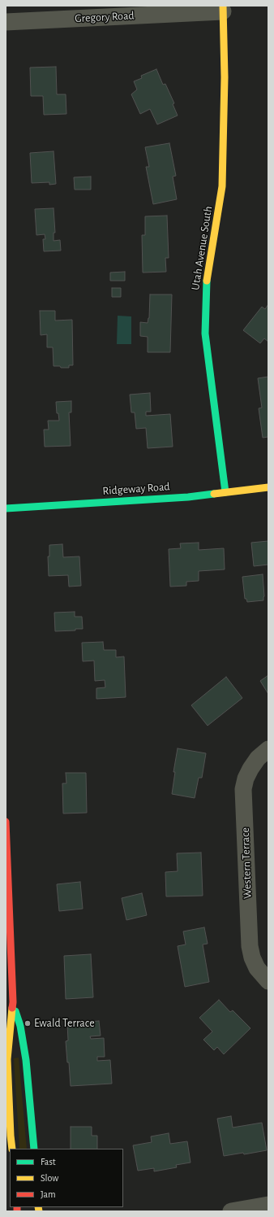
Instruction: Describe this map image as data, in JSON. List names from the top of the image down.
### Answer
{
  "streets": {
    "street": [
      "Gregory Road",
      "Utah Avenue South",
      "Ridgeway Road",
      "Western Terrace"
    ]
  },
  "crossings": [
    ["Gregory Road", "Utah Avenue South"],
    ["Utah Avenue South", "Ridgeway Road"]
  ],
  "places": ["Ewald Terrace"],
  "legend": ["Fast", "Slow", "Jam"]
}
